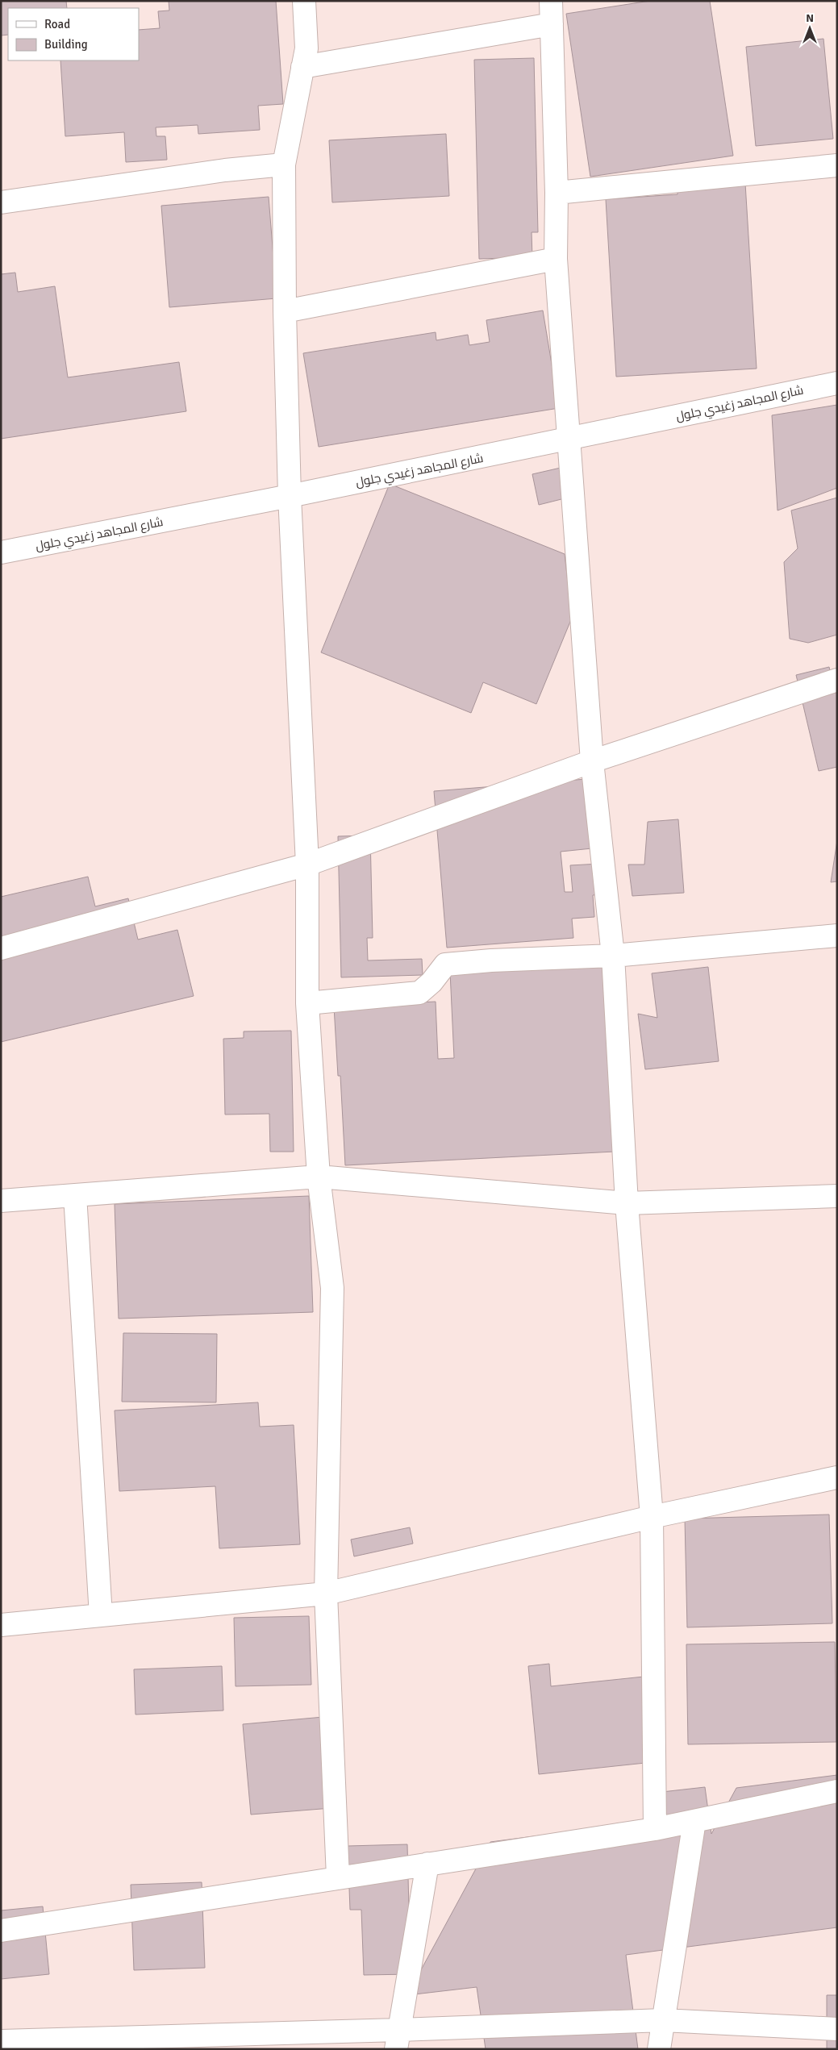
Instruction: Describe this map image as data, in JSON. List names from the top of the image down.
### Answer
{
  "streets": {
    "street": ["شارع المجاهد زغيدي جلول"]
  },
  "legend": ["Road", "Building"],
  "north": "top"
}
